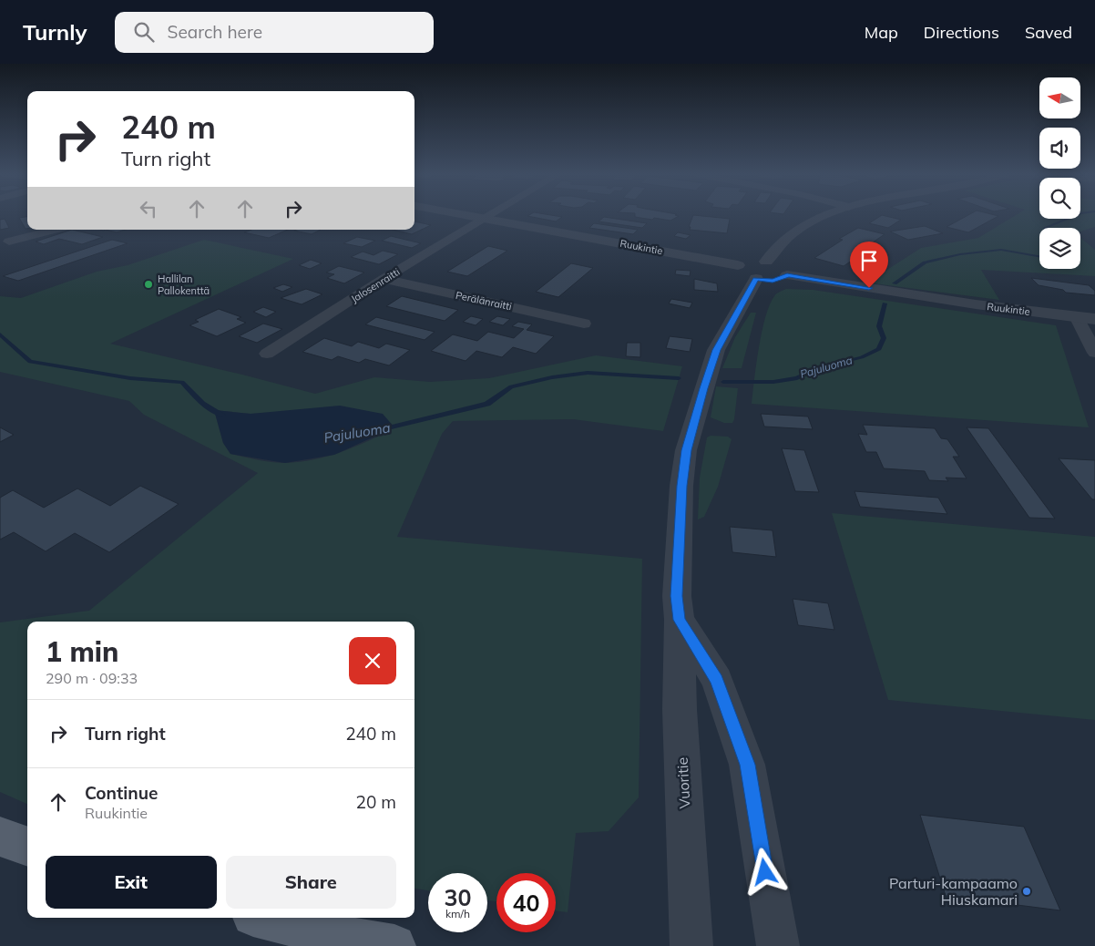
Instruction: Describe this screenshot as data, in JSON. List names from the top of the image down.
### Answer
{
  "streets": {
    "street": [
      "Ruukintie",
      "Jalosenraitti",
      "Perälänraitti",
      "Vuoritie"
    ]
  },
  "crossings": [
    ["Ruukintie", "Jalosenraitti"],
    ["Jalosenraitti", "Perälänraitti"]
  ],
  "water": ["Pajuluoma"],
  "places": ["Hallilan Pallokenttä", "Parturi-kampaamo Hiuskamari"],
  "north": "left",
  "page": {
    "header": "Turnly",
    "search": "Search here",
    "nav": ["Map", "Directions", "Saved"],
    "turn": ["240 m", "Turn right"],
    "heading": ["1 min", "290 m · 09:33"],
    "list": [
      {
        "name": "Turn right",
        "value": "240 m"
      },
      {
        "name": "Continue",
        "note": "Ruukintie",
        "value": "20 m"
      }
    ],
    "buttons": ["Exit", "Share"],
    "speed": "30 km/h",
    "limit": "40"
  }
}
